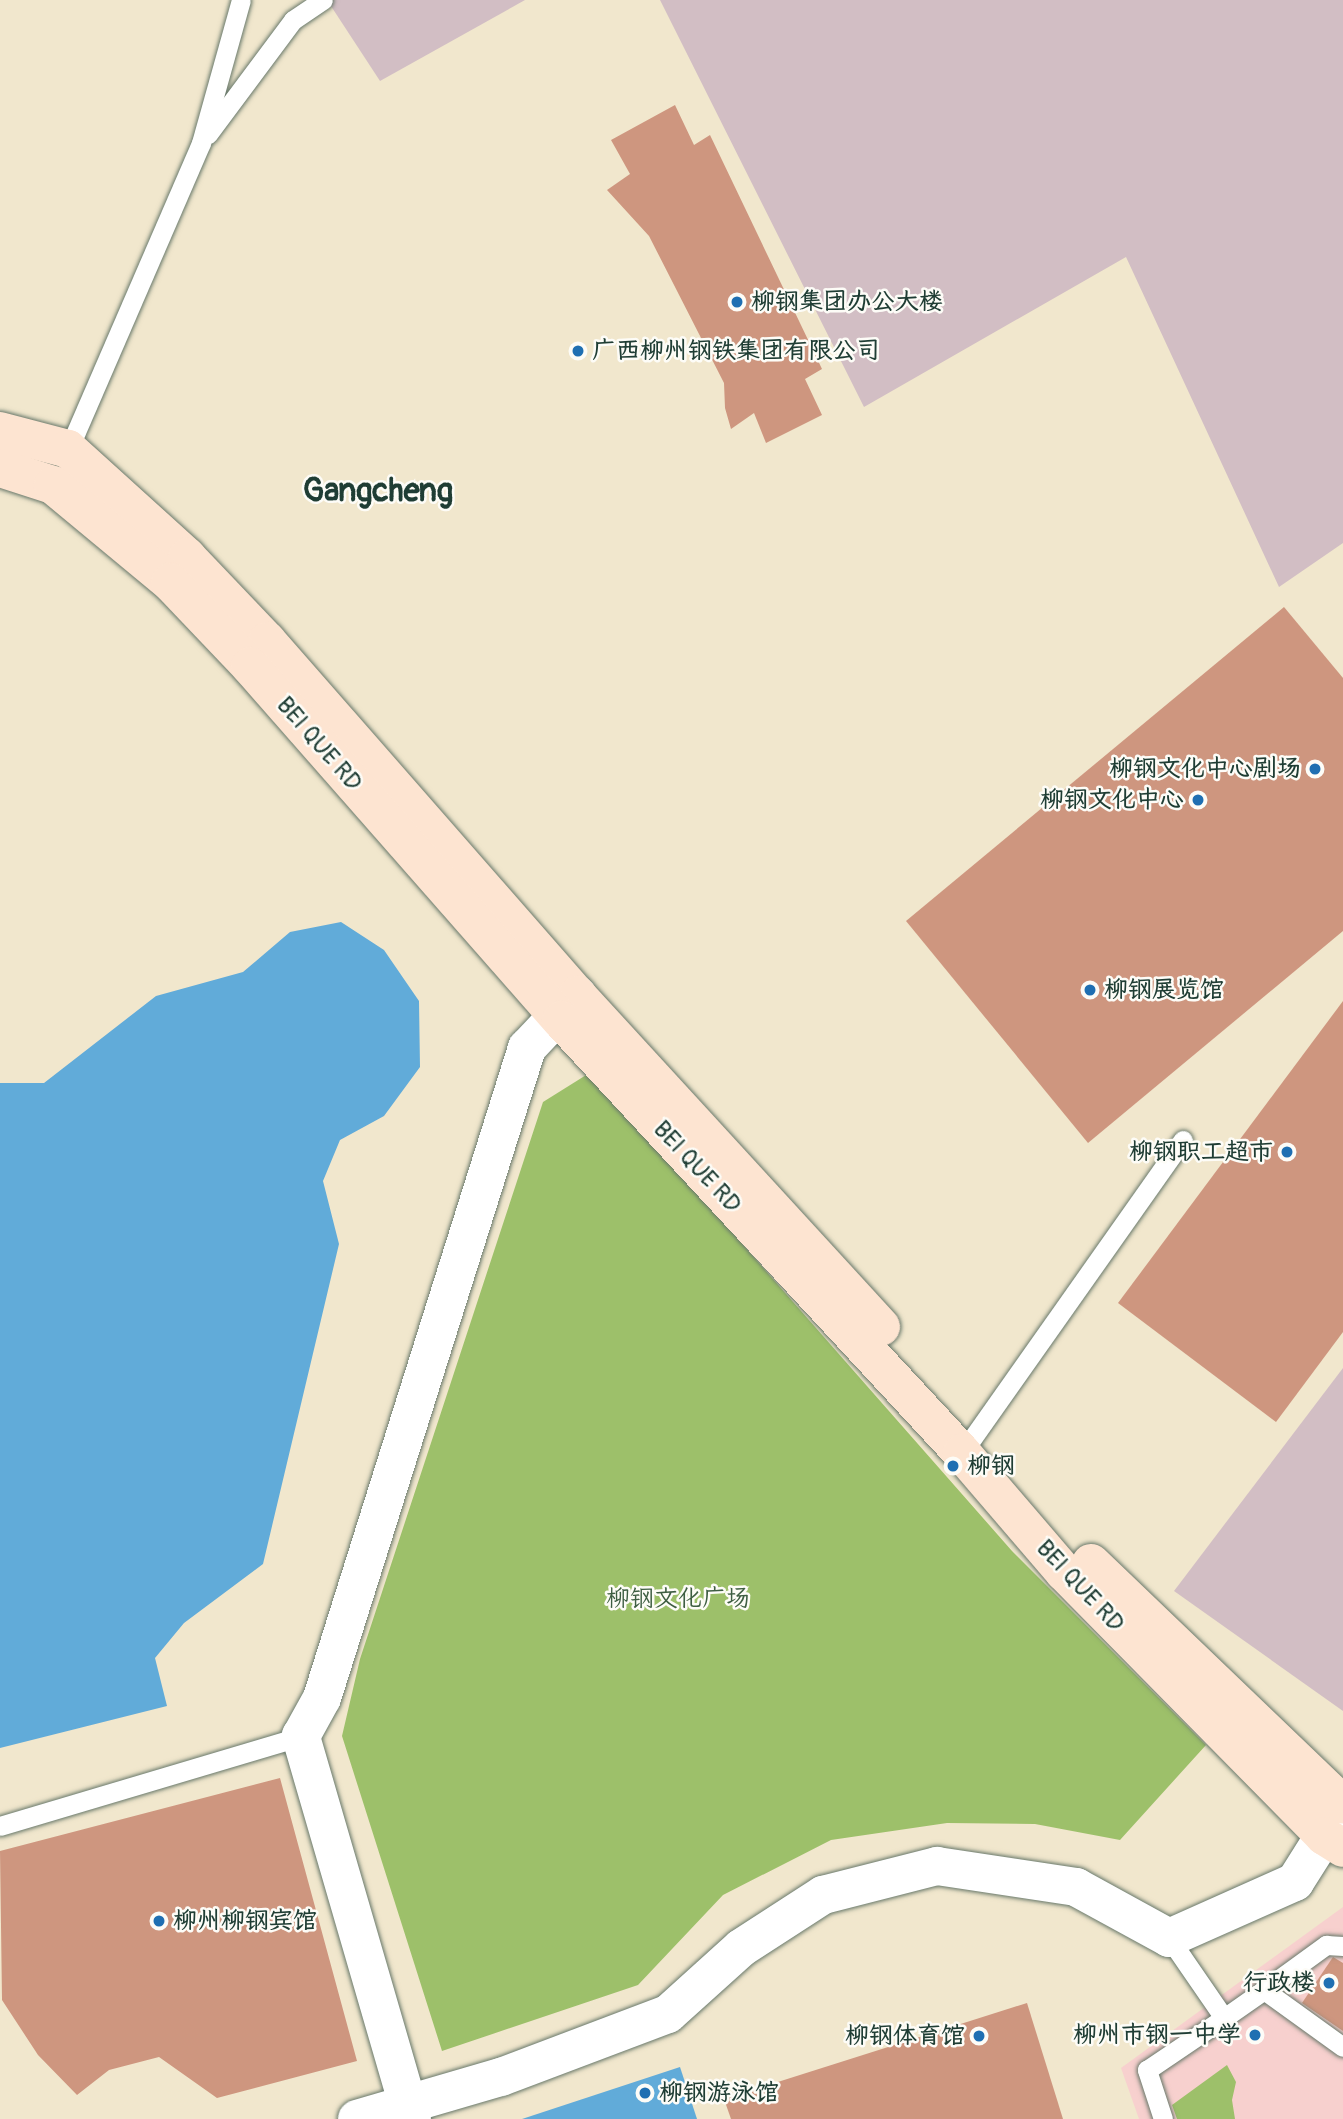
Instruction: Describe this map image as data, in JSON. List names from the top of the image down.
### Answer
{
  "streets": {
    "street": ["BEI QUE RD"]
  },
  "districts": ["Gangcheng"],
  "parks": ["柳钢文化广场"],
  "places": [
    "柳钢集团办公大楼",
    "广西柳州钢铁集团有限公司",
    "柳钢文化中心剧场",
    "柳钢文化中心",
    "柳钢展览馆",
    "柳钢职工超市",
    "柳钢",
    "柳州柳钢宾馆",
    "行政楼",
    "柳州市钢一中学",
    "柳钢体育馆",
    "柳钢游泳馆"
  ]
}
